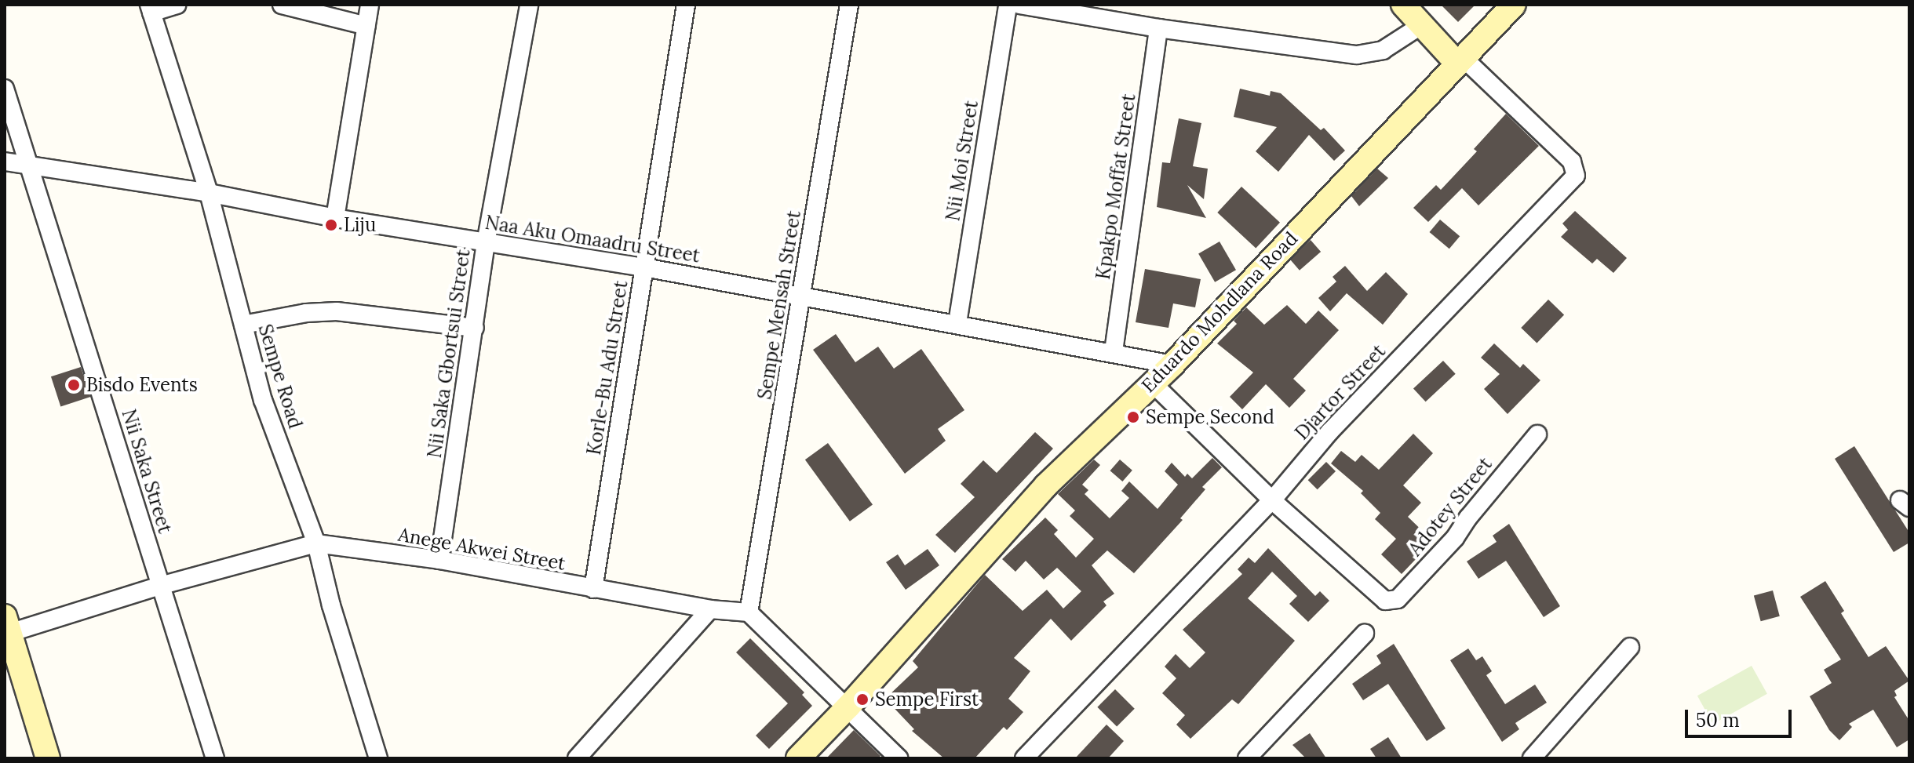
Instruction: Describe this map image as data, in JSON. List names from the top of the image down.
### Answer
{
  "streets": {
    "main road": ["Eduardo Mohdlana Road"],
    "street": [
      "Nii Moi Street",
      "Kpakpo Moffat Street",
      "Naa Aku Omaadru Street",
      "Sempe Mensah Street",
      "Nii Saka Gbortsui Street",
      "Korle-Bu Adu Street",
      "Sempe Road",
      "Djartor Street",
      "Nii Saka Street",
      "Adotey Street",
      "Anege Akwei Street"
    ]
  },
  "crossings": [
    ["Nii Moi Street", "Naa Aku Omaadru Street"],
    ["Kpakpo Moffat Street", "Naa Aku Omaadru Street"],
    ["Naa Aku Omaadru Street", "Sempe Mensah Street"],
    ["Naa Aku Omaadru Street", "Eduardo Mohdlana Road"],
    ["Naa Aku Omaadru Street", "Nii Saka Gbortsui Street"],
    ["Naa Aku Omaadru Street", "Korle-Bu Adu Street"],
    ["Naa Aku Omaadru Street", "Sempe Road"],
    ["Naa Aku Omaadru Street", "Nii Saka Street"],
    ["Sempe Mensah Street", "Anege Akwei Street"],
    ["Eduardo Mohdlana Road", "Djartor Street"],
    ["Nii Saka Gbortsui Street", "Anege Akwei Street"],
    ["Korle-Bu Adu Street", "Anege Akwei Street"],
    ["Sempe Road", "Anege Akwei Street"],
    ["Djartor Street", "Adotey Street"],
    ["Nii Saka Street", "Anege Akwei Street"]
  ],
  "places": [
    "Liju",
    "Bisdo Events",
    "Sempe Second",
    "Sempe First"
  ],
  "scale_bar": "50 m"
}
